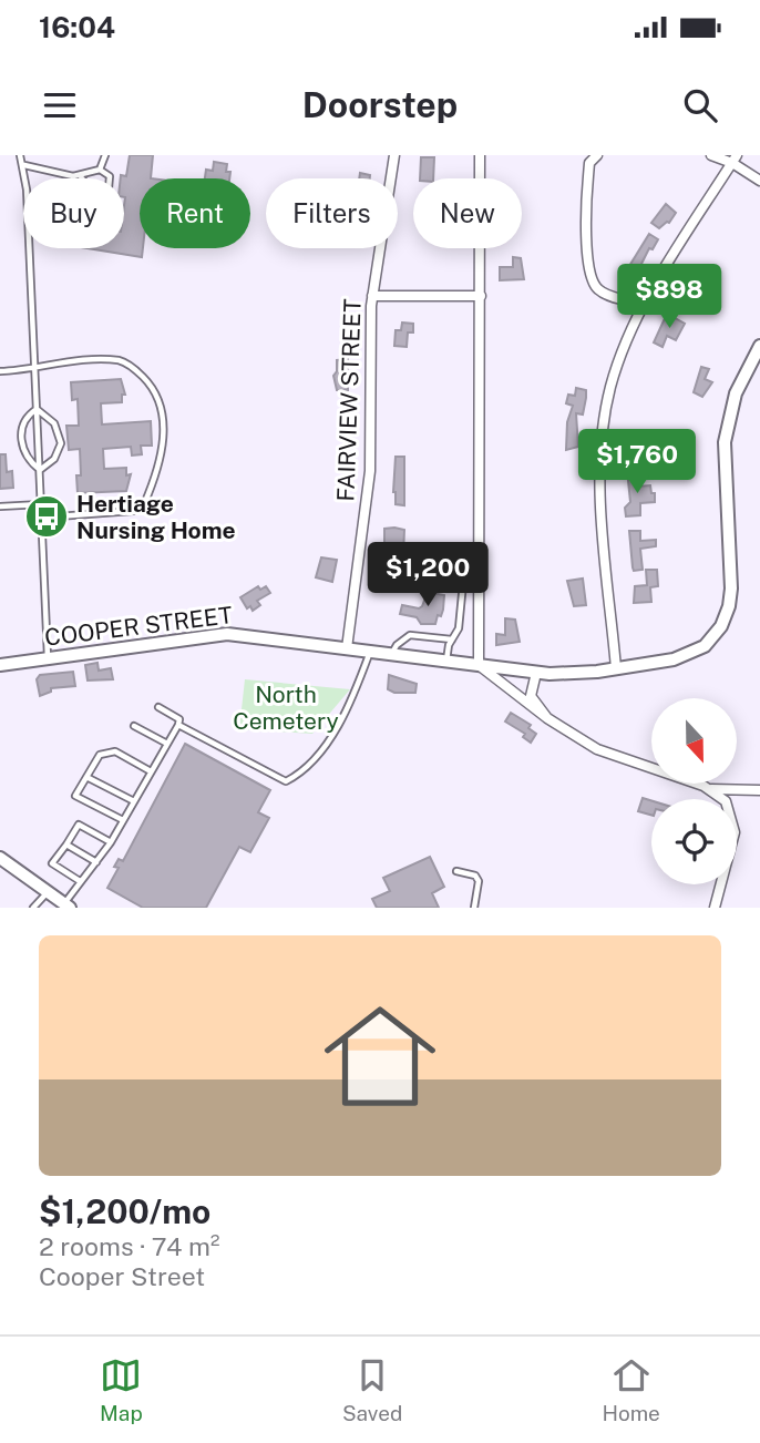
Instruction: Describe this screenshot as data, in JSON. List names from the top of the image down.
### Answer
{
  "streets": {
    "street": ["FAIRVIEW STREET", "COOPER STREET"]
  },
  "crossings": [
    ["FAIRVIEW STREET", "COOPER STREET"]
  ],
  "parks": ["North Cemetery"],
  "places": {
    "bus stop": ["Hertiage Nursing Home"]
  },
  "north": "bottom",
  "page": {
    "status": "16:04",
    "header": "Doorstep",
    "chip": [
      "Buy",
      "Rent",
      "Filters",
      "New"
    ],
    "price": ["$898", "$1,760", "$1,200"],
    "list": [
      {
        "name": "$1,200/mo",
        "note": "2 rooms · 74 m² · Cooper Street"
      }
    ],
    "tabs": ["Map", "Saved", "Home"]
  }
}
